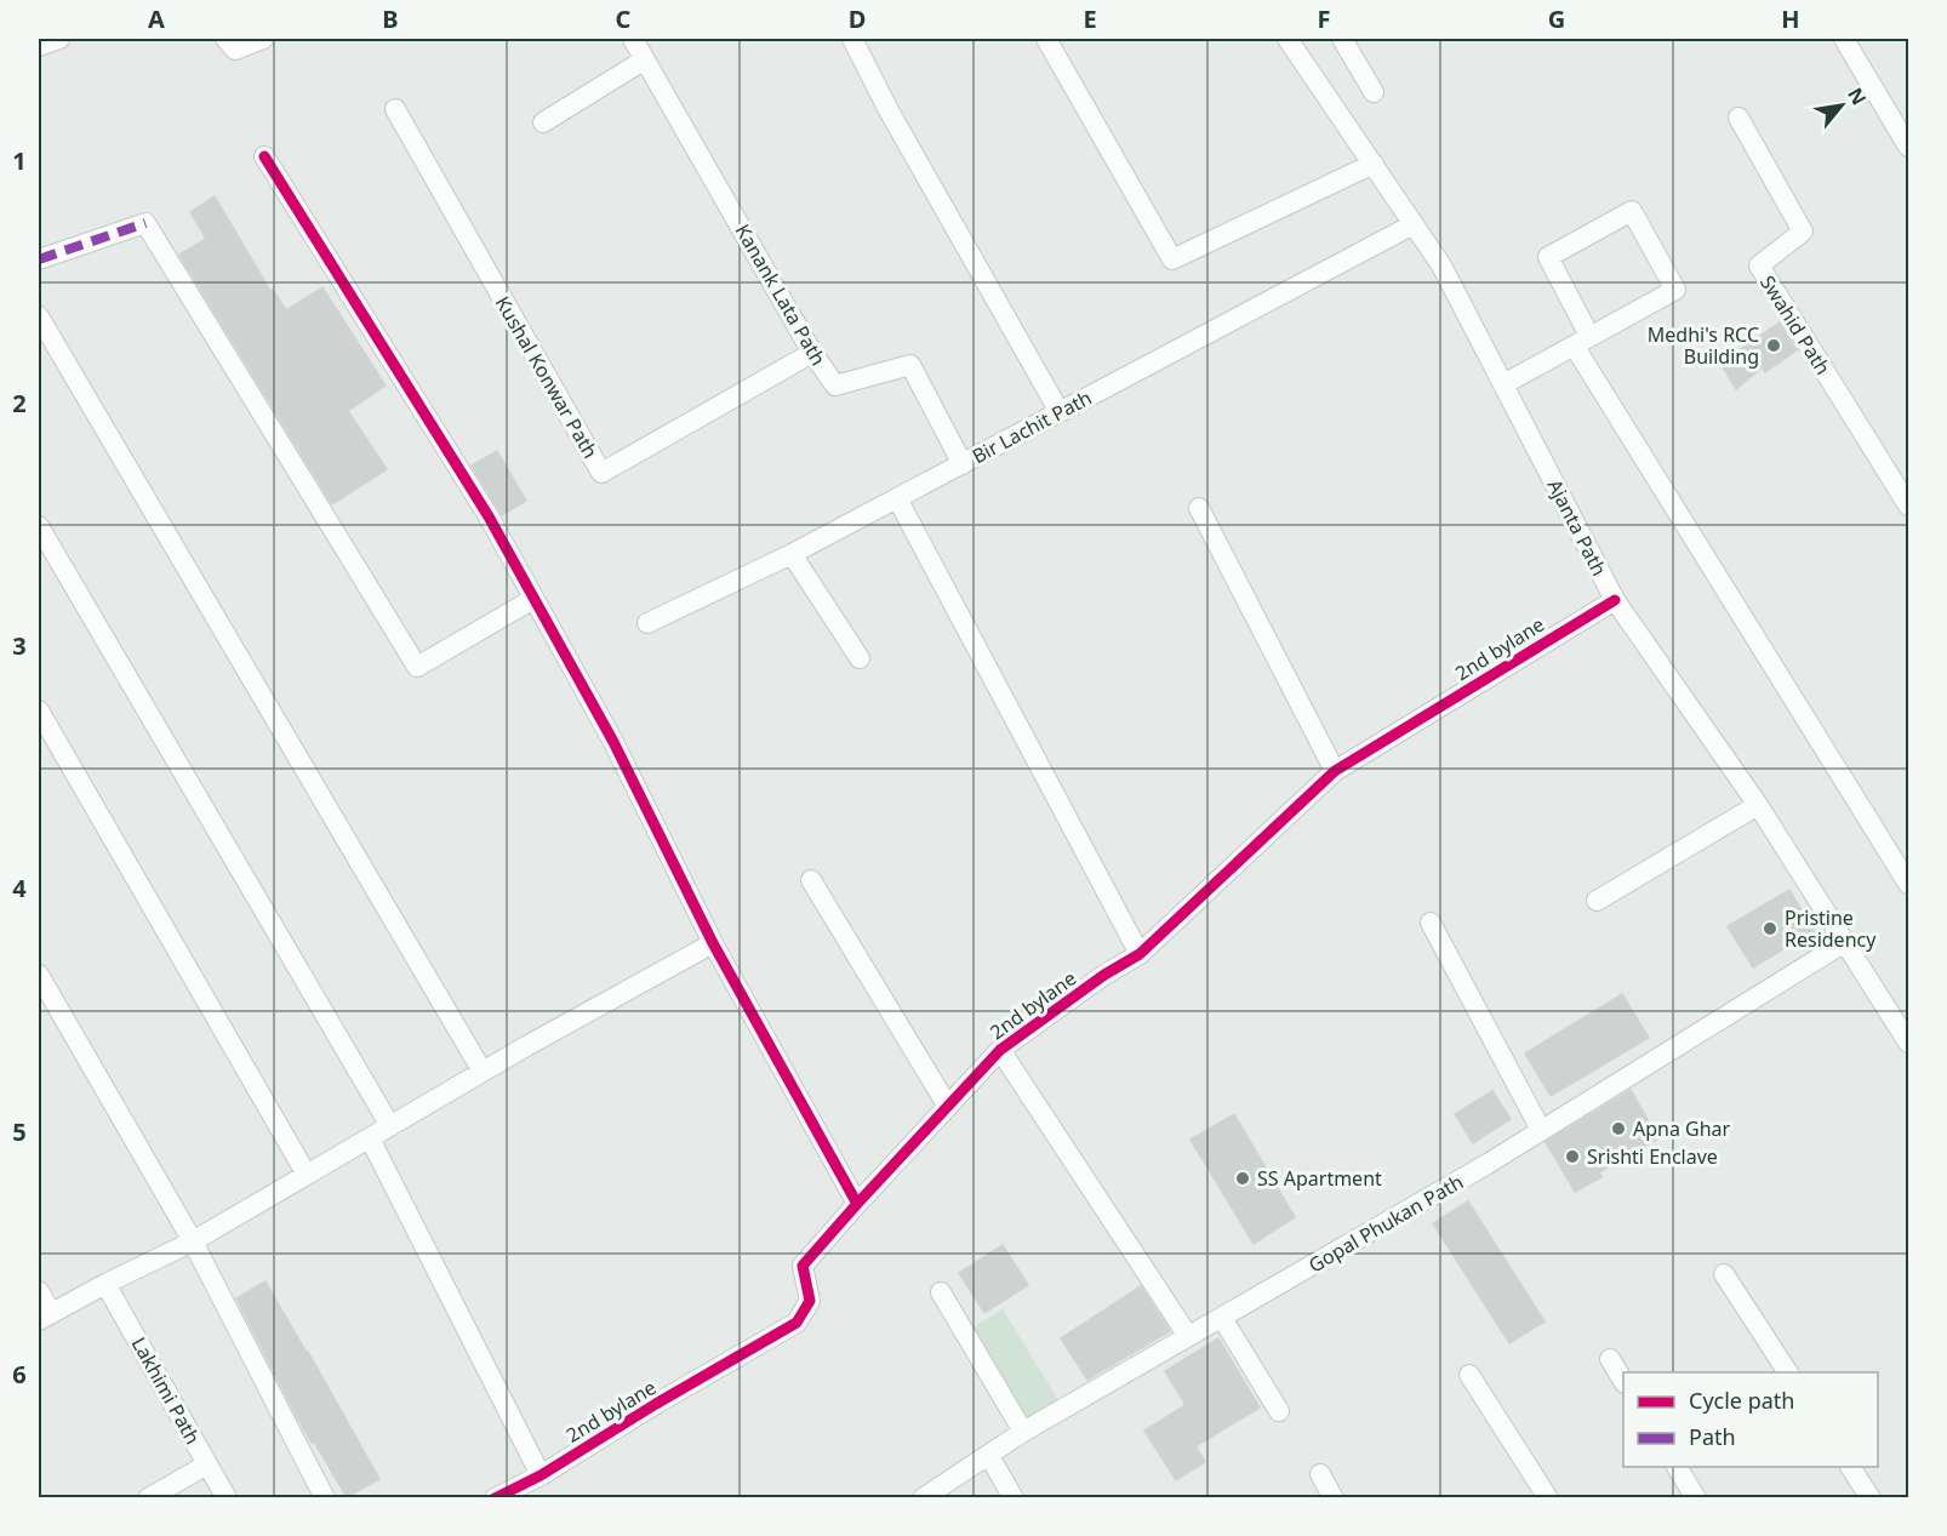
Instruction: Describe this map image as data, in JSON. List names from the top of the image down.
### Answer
{
  "streets": {
    "street": [
      "Kanank Lata Path",
      "Swahid Path",
      "Kushal Konwar Path",
      "Bir Lachit Path",
      "Ajanta Path",
      "2nd bylane",
      "Gopal Phukan Path",
      "Lakhimi Path"
    ]
  },
  "crossings": [
    ["Kanank Lata Path", "Kushal Konwar Path"],
    ["Kanank Lata Path", "Bir Lachit Path"],
    ["Bir Lachit Path", "Ajanta Path"],
    ["Ajanta Path", "2nd bylane"],
    ["Ajanta Path", "Gopal Phukan Path"]
  ],
  "places": [
    "Medhi's RCC Building",
    "Pristine Residency",
    "Apna Ghar",
    "Srishti Enclave",
    "SS Apartment"
  ],
  "legend": ["Cycle path", "Path"],
  "north": "top right",
  "grid": {
    "columns": [
      "A",
      "B",
      "C",
      "D",
      "E",
      "F",
      "G",
      "H"
    ],
    "rows": [
      "1",
      "2",
      "3",
      "4",
      "5",
      "6"
    ]
  }
}
